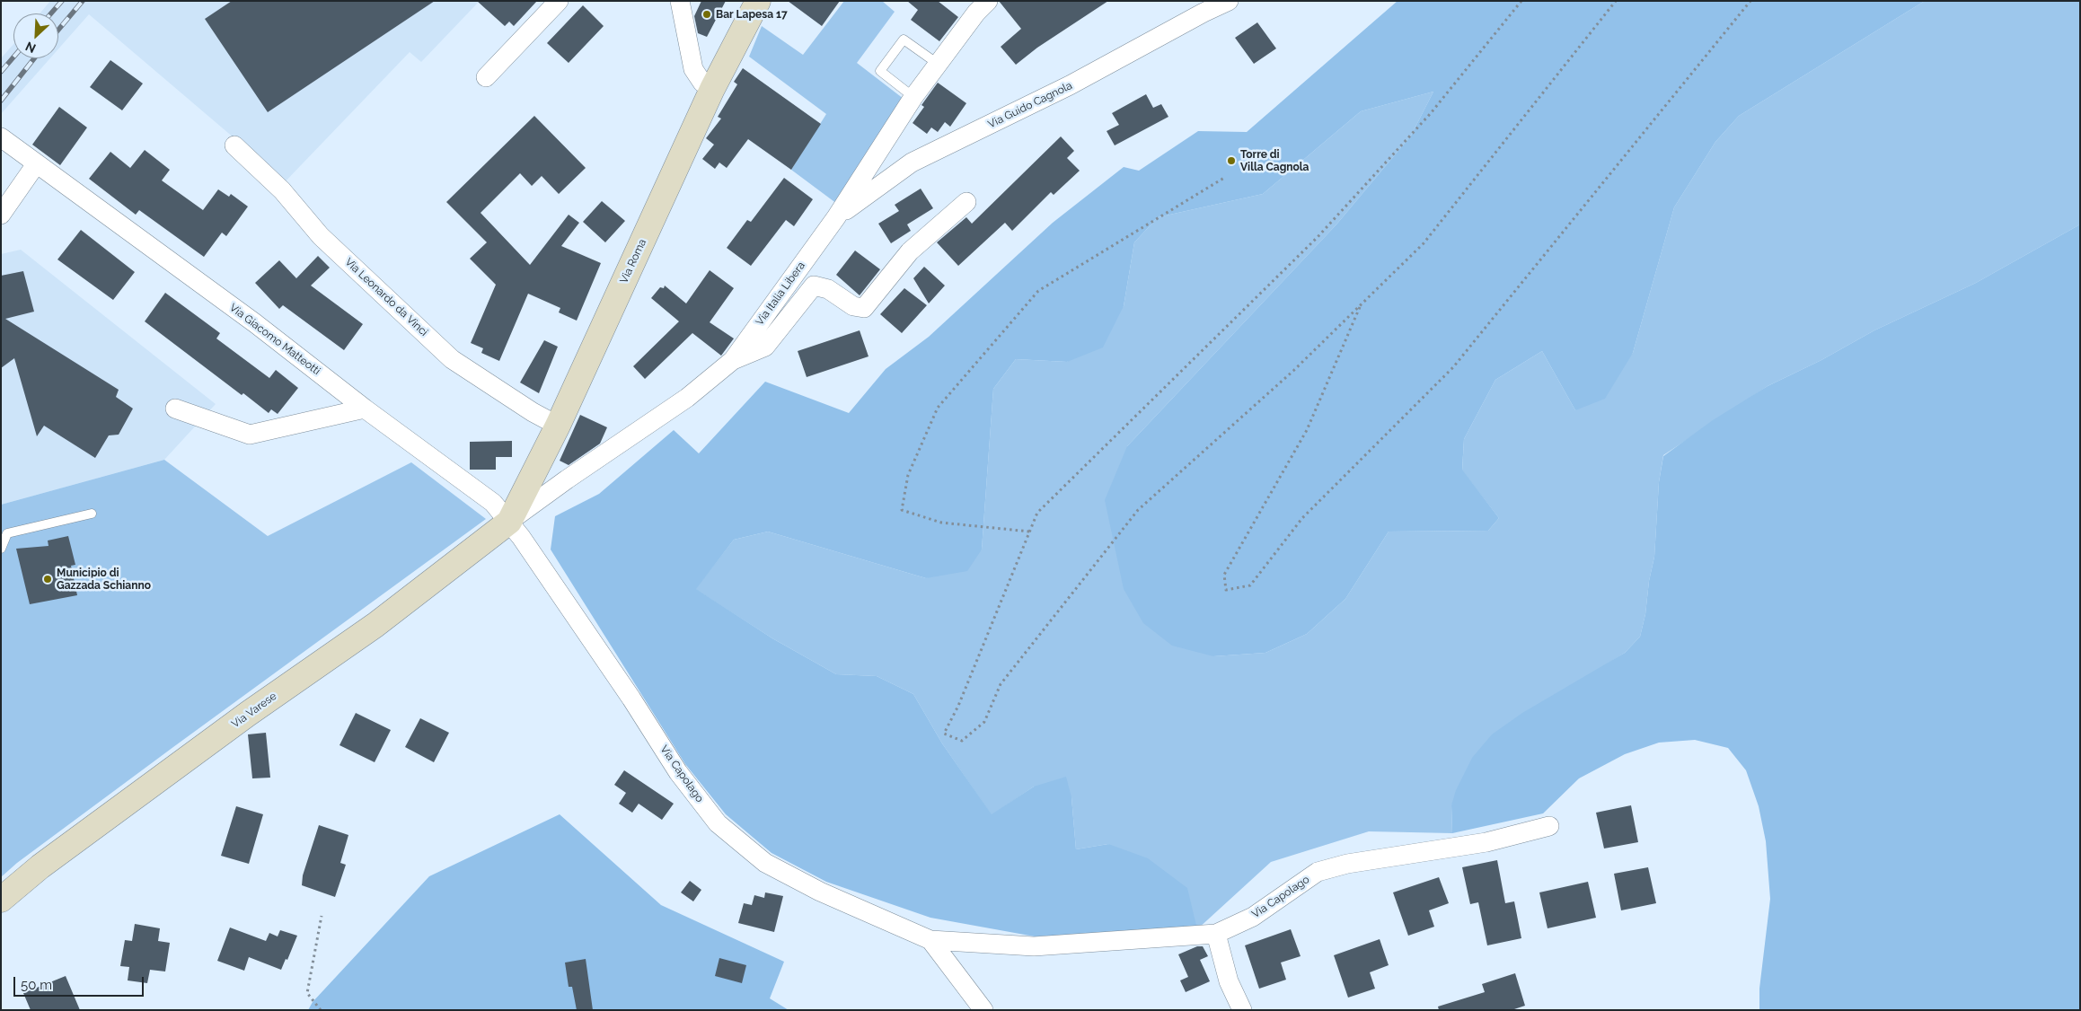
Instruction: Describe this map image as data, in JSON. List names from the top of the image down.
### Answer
{
  "streets": {
    "main road": ["Via Roma", "Via Varese"],
    "street": [
      "Via Guido Cagnola",
      "Via Italia Libera",
      "Via Leonardo da Vinci",
      "Via Giacomo Matteotti",
      "Via Capolago"
    ]
  },
  "crossings": [
    ["Via Guido Cagnola", "Via Italia Libera"],
    ["Via Roma", "Via Italia Libera"],
    ["Via Roma", "Via Leonardo da Vinci"],
    ["Via Roma", "Via Giacomo Matteotti"],
    ["Via Roma", "Via Varese"],
    ["Via Roma", "Via Capolago"],
    ["Via Italia Libera", "Via Giacomo Matteotti"],
    ["Via Italia Libera", "Via Varese"],
    ["Via Italia Libera", "Via Capolago"],
    ["Via Giacomo Matteotti", "Via Varese"],
    ["Via Giacomo Matteotti", "Via Capolago"],
    ["Via Varese", "Via Capolago"]
  ],
  "places": ["Bar Lapesa 17", "Torre di Villa Cagnola", "Municipio di Gazzada Schianno"],
  "scale_bar": "50 m",
  "north": "bottom left"
}
